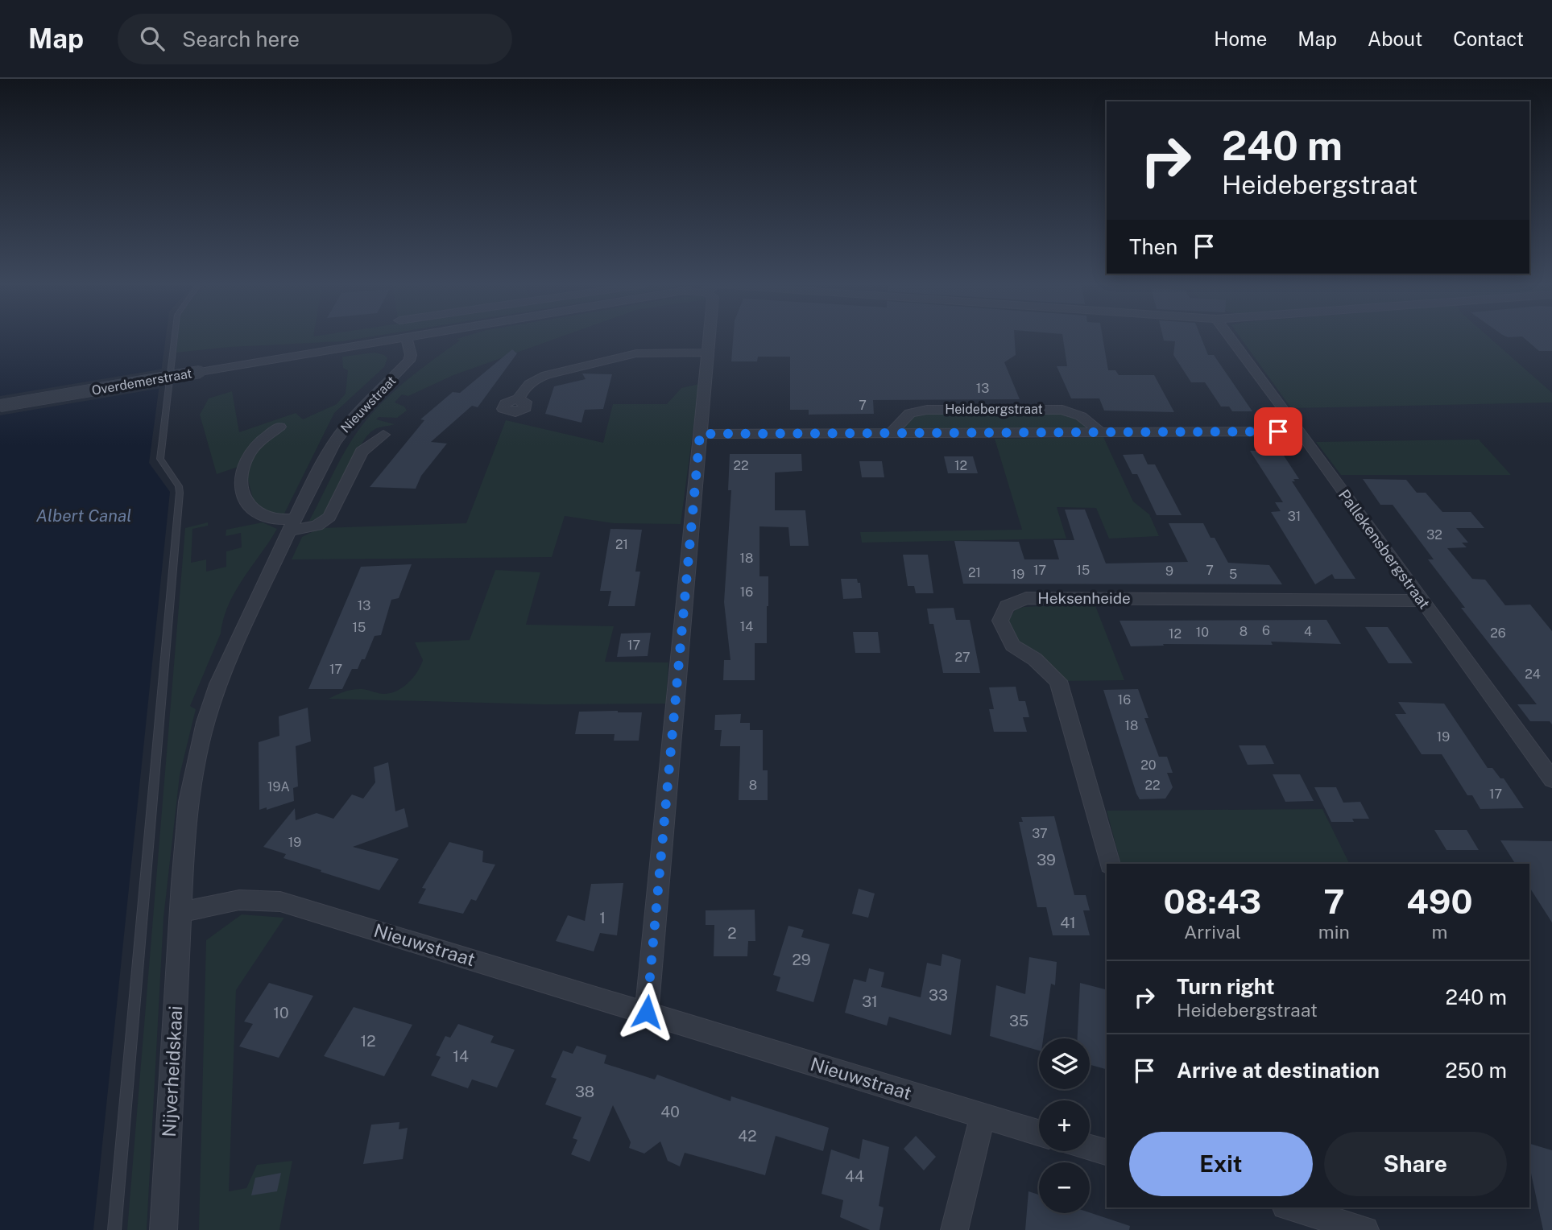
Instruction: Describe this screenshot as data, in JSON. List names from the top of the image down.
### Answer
{
  "streets": {
    "street": [
      "Overdemerstraat",
      "Nieuwstraat",
      "Heidebergstraat",
      "Pallekensbergstraat",
      "Heksenheide",
      "Nijverheidskaai"
    ]
  },
  "crossings": [
    ["Overdemerstraat", "Nieuwstraat"],
    ["Nieuwstraat", "Nijverheidskaai"],
    ["Heidebergstraat", "Pallekensbergstraat"],
    ["Pallekensbergstraat", "Heksenheide"]
  ],
  "water": ["Albert Canal"],
  "house_numbers": [
    "13",
    "7",
    "22",
    "12",
    "31",
    "32",
    "21",
    "18",
    "17",
    "15",
    "7",
    "9",
    "21",
    "19",
    "5",
    "16",
    "13",
    "14",
    "15",
    "6",
    "8",
    "4",
    "10",
    "26",
    "12",
    "17",
    "27",
    "17",
    "24",
    "16",
    "18",
    "19",
    "20",
    "8",
    "22",
    "19A",
    "17",
    "37",
    "19",
    "39",
    "1",
    "41",
    "2",
    "29",
    "33",
    "31",
    "10",
    "35",
    "12",
    "14",
    "38",
    "40",
    "42",
    "44"
  ],
  "page": {
    "header": "Map",
    "search": "Search here",
    "nav": [
      "Home",
      "Map",
      "About",
      "Contact"
    ],
    "turn": ["240 m", "Heidebergstraat"],
    "then": "Then",
    "eta": [
      "08:43",
      "Arrival",
      "7",
      "min",
      "490",
      "m"
    ],
    "list": [
      {
        "name": "Turn right",
        "note": "Heidebergstraat",
        "value": "240 m"
      },
      {
        "name": "Arrive at destination",
        "value": "250 m"
      }
    ],
    "map_buttons": ["+", "−"],
    "buttons": ["Exit", "Share"]
  }
}
